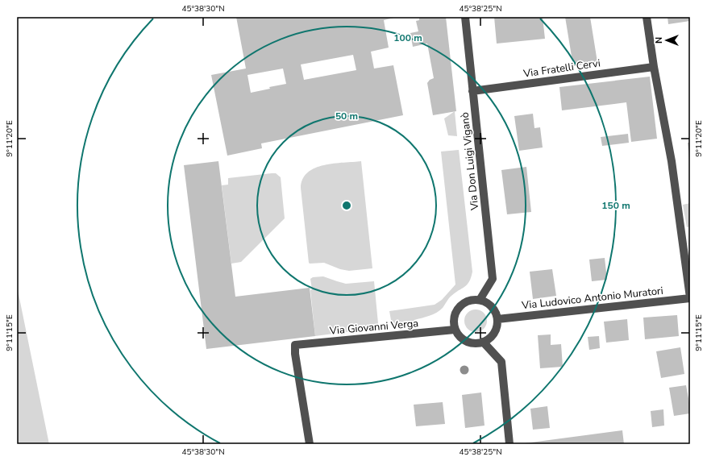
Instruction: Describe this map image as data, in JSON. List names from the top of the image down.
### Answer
{
  "streets": {
    "street": [
      "Via Fratelli Cervi",
      "Via Don Luigi Viganò",
      "Via Ludovico Antonio Muratori",
      "Via Giovanni Verga"
    ]
  },
  "crossings": [
    ["Via Fratelli Cervi", "Via Don Luigi Viganò"],
    ["Via Don Luigi Viganò", "Via Ludovico Antonio Muratori"],
    ["Via Don Luigi Viganò", "Via Giovanni Verga"],
    ["Via Ludovico Antonio Muratori", "Via Giovanni Verga"]
  ],
  "north": "left",
  "coordinates": [
    "45°38'30\"N",
    "45°38'25\"N",
    "9°11'20\"E",
    "9°11'15\"E"
  ],
  "rings": ["100 m", "50 m", "150 m"]
}
